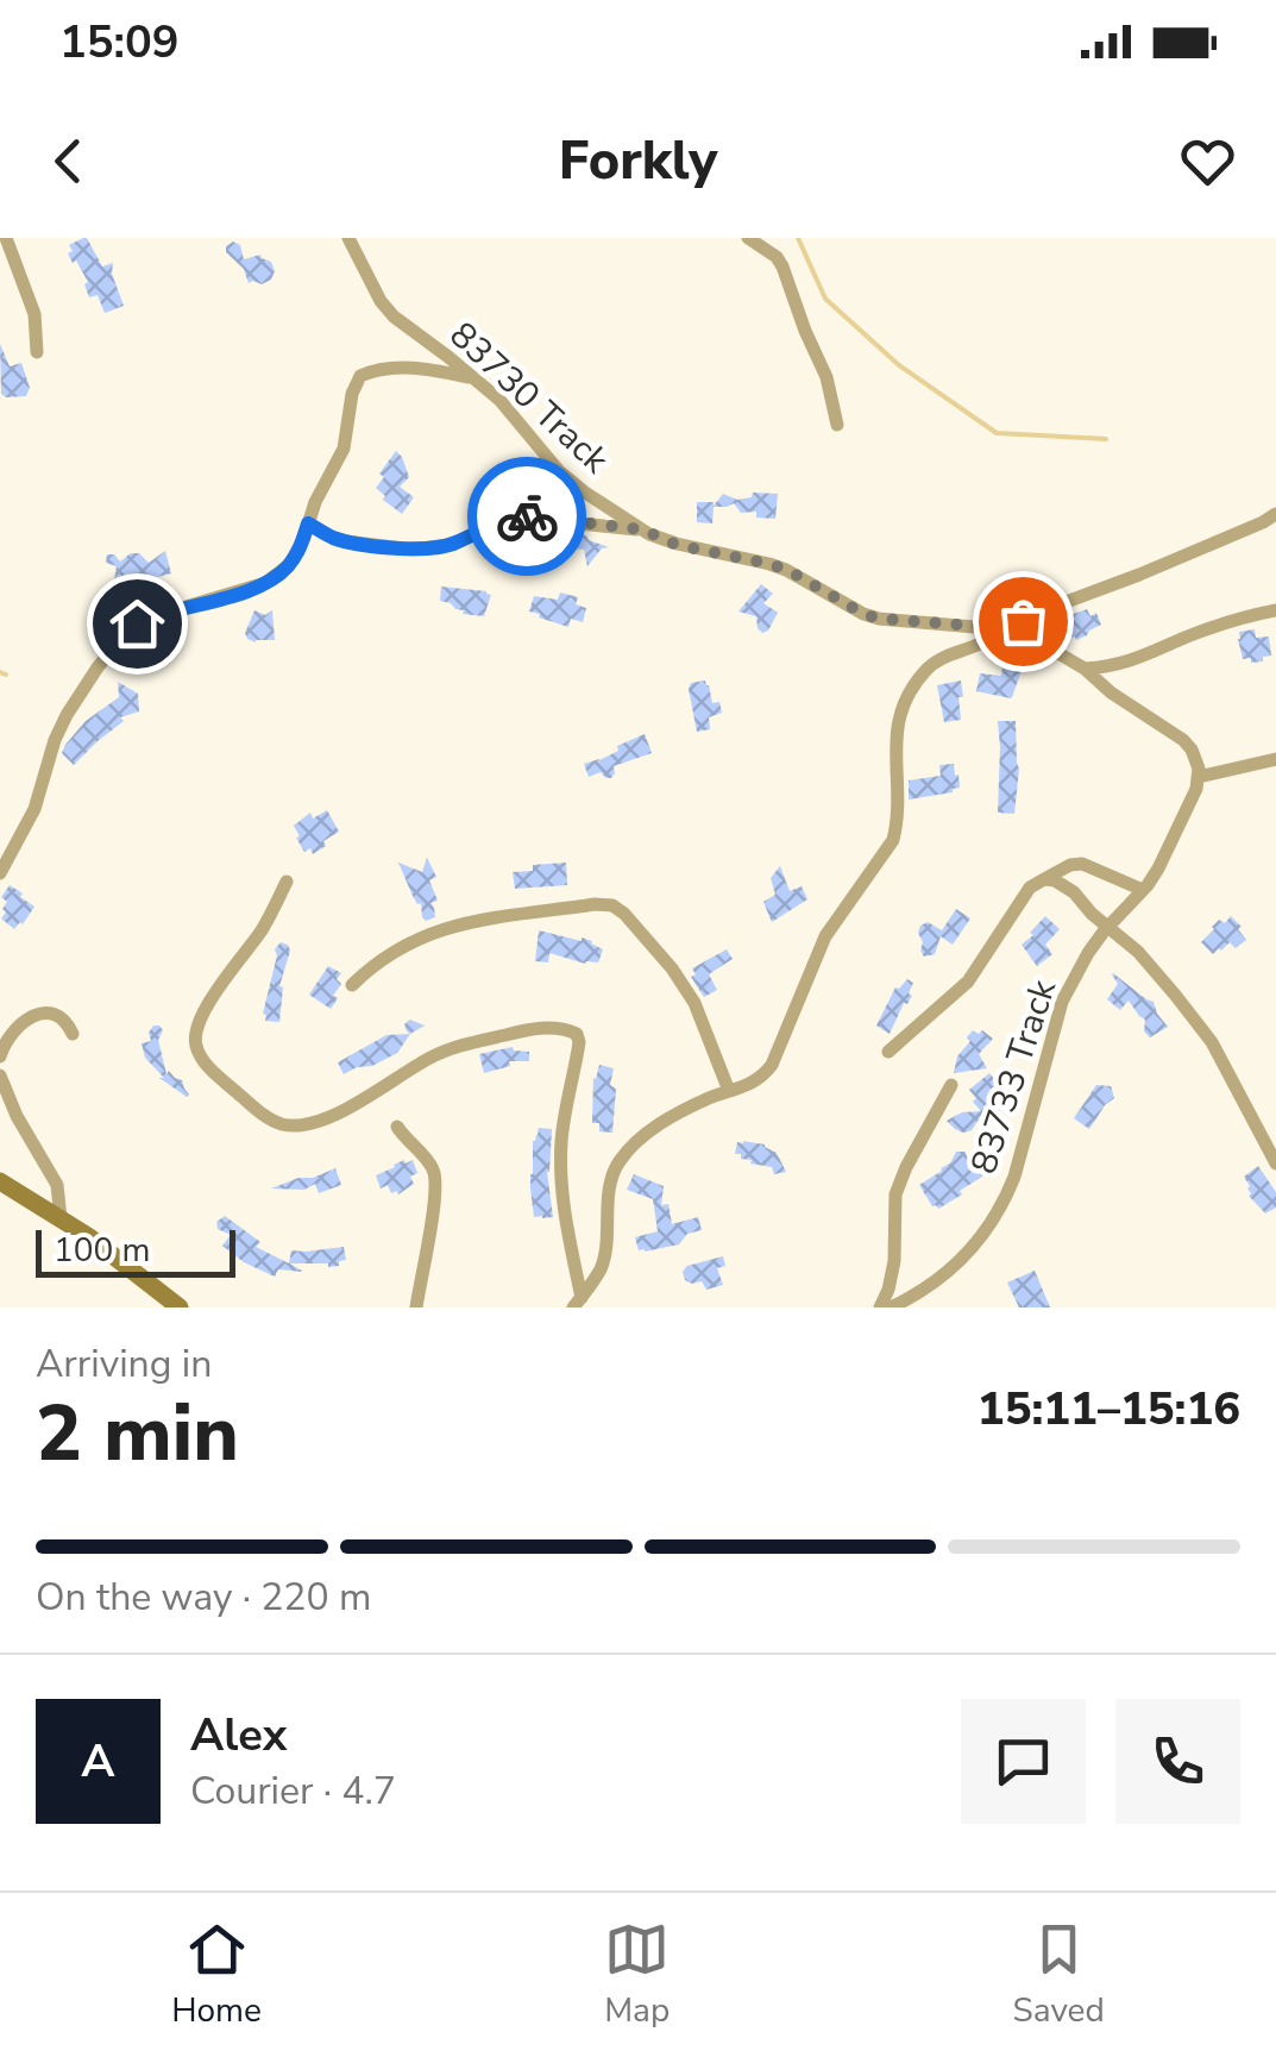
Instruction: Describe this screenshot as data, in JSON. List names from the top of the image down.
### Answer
{
  "streets": {
    "street": ["83730 Track", "83733 Track"]
  },
  "crossings": [
    ["83730 Track", "83733 Track"]
  ],
  "scale_bar": "100 m",
  "page": {
    "status": "15:09",
    "header": "Forkly",
    "scale": "100 m",
    "heading": ["2 min", "Arriving in", "15:11–15:16"],
    "panel": ["Alex", "Courier · 4.7"],
    "bar": "On the way · 220 m",
    "round": "A",
    "tabs": ["Home", "Map", "Saved"]
  }
}
